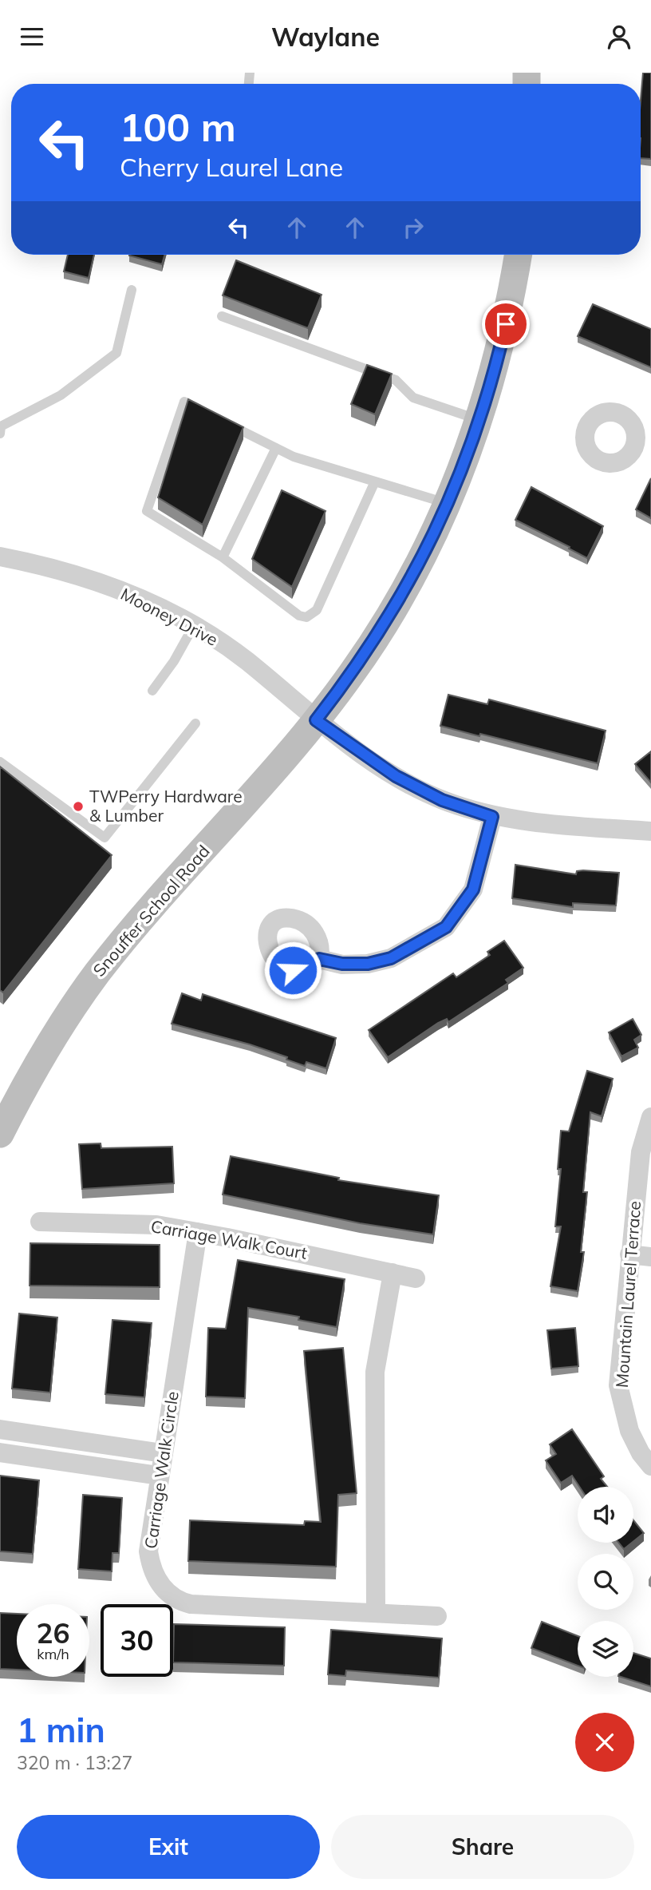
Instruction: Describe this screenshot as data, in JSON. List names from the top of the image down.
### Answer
{
  "streets": {
    "main road": ["Snouffer School Road"],
    "street": [
      "Mooney Drive",
      "Carriage Walk Court",
      "Mountain Laurel Terrace",
      "Carriage Walk Circle"
    ]
  },
  "crossings": [
    ["Mooney Drive", "Snouffer School Road"],
    ["Carriage Walk Court", "Carriage Walk Circle"]
  ],
  "places": ["TWPerry Hardware & Lumber"],
  "page": {
    "header": "Waylane",
    "turn": ["100 m", "Cherry Laurel Lane"],
    "speed": "26 km/h",
    "limit": "30",
    "heading": ["1 min", "320 m · 13:27"],
    "buttons": ["Exit", "Share"]
  }
}
